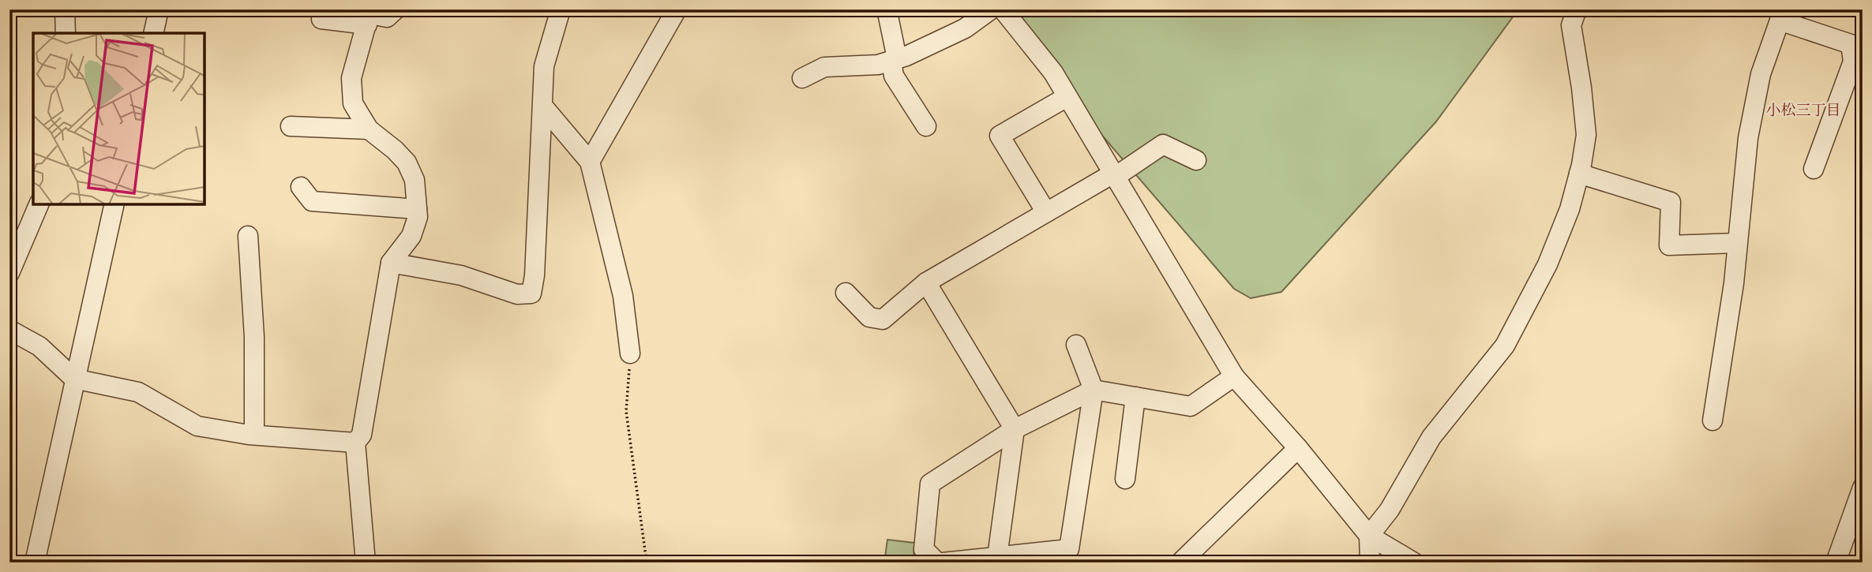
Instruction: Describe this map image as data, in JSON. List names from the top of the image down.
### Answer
{
  "districts": ["小松三丁目"]
}
